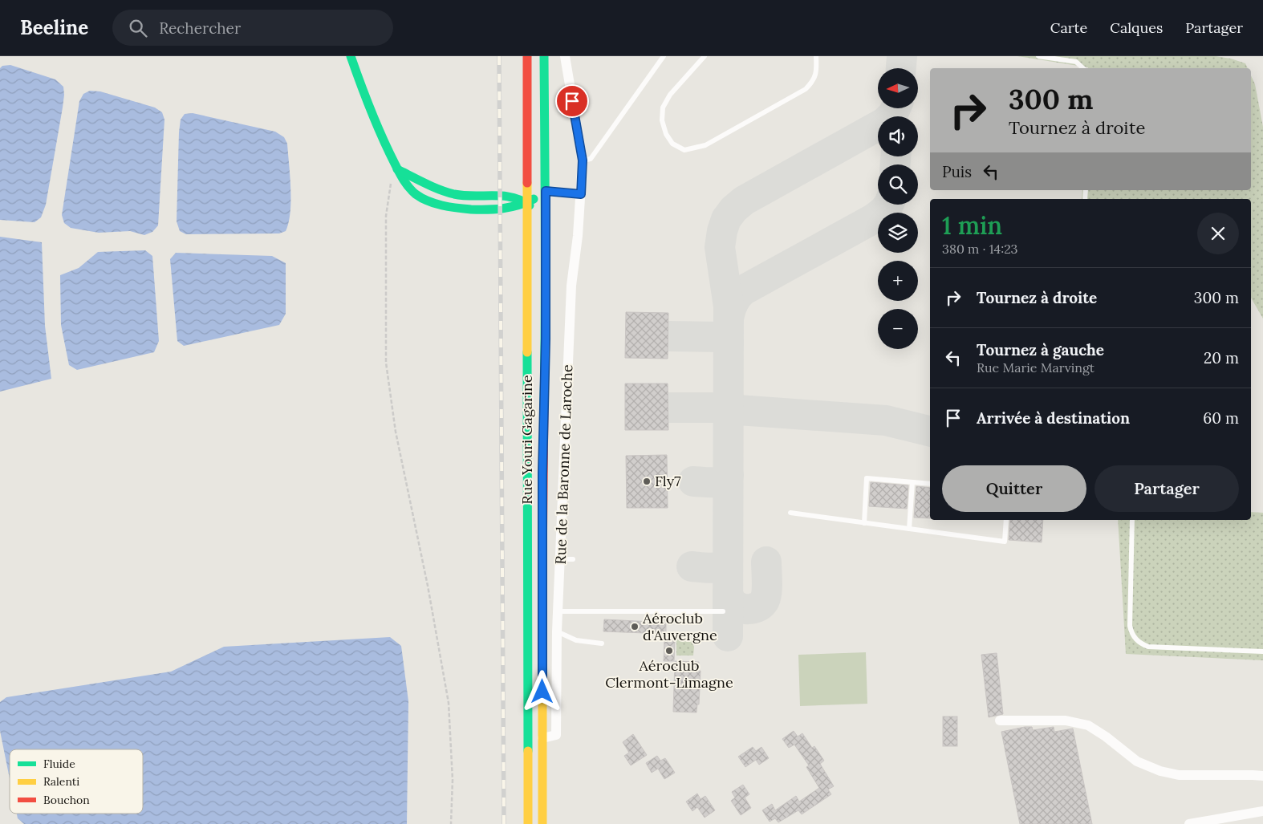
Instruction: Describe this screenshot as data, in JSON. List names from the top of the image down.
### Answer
{
  "streets": {
    "main road": ["Rue Youri Gagarine"],
    "street": ["Rue de la Baronne de Laroche"]
  },
  "crossings": [
    ["Rue Youri Gagarine", "Rue de la Baronne de Laroche"]
  ],
  "places": ["Fly7", "Aéroclub d'Auvergne", "Aéroclub Clermont-Limagne"],
  "legend": ["Fluide", "Ralenti", "Bouchon"],
  "north": "left",
  "page": {
    "header": "Beeline",
    "search": "Rechercher",
    "nav": ["Carte", "Calques", "Partager"],
    "map_buttons": ["+", "−"],
    "turn": ["300 m", "Tournez à droite"],
    "then": "Puis",
    "heading": ["1 min", "380 m · 14:23"],
    "list": [
      {
        "name": "Tournez à droite",
        "value": "300 m"
      },
      {
        "name": "Tournez à gauche",
        "note": "Rue Marie Marvingt",
        "value": "20 m"
      },
      {
        "name": "Arrivée à destination",
        "value": "60 m"
      }
    ],
    "buttons": ["Quitter", "Partager"]
  }
}
